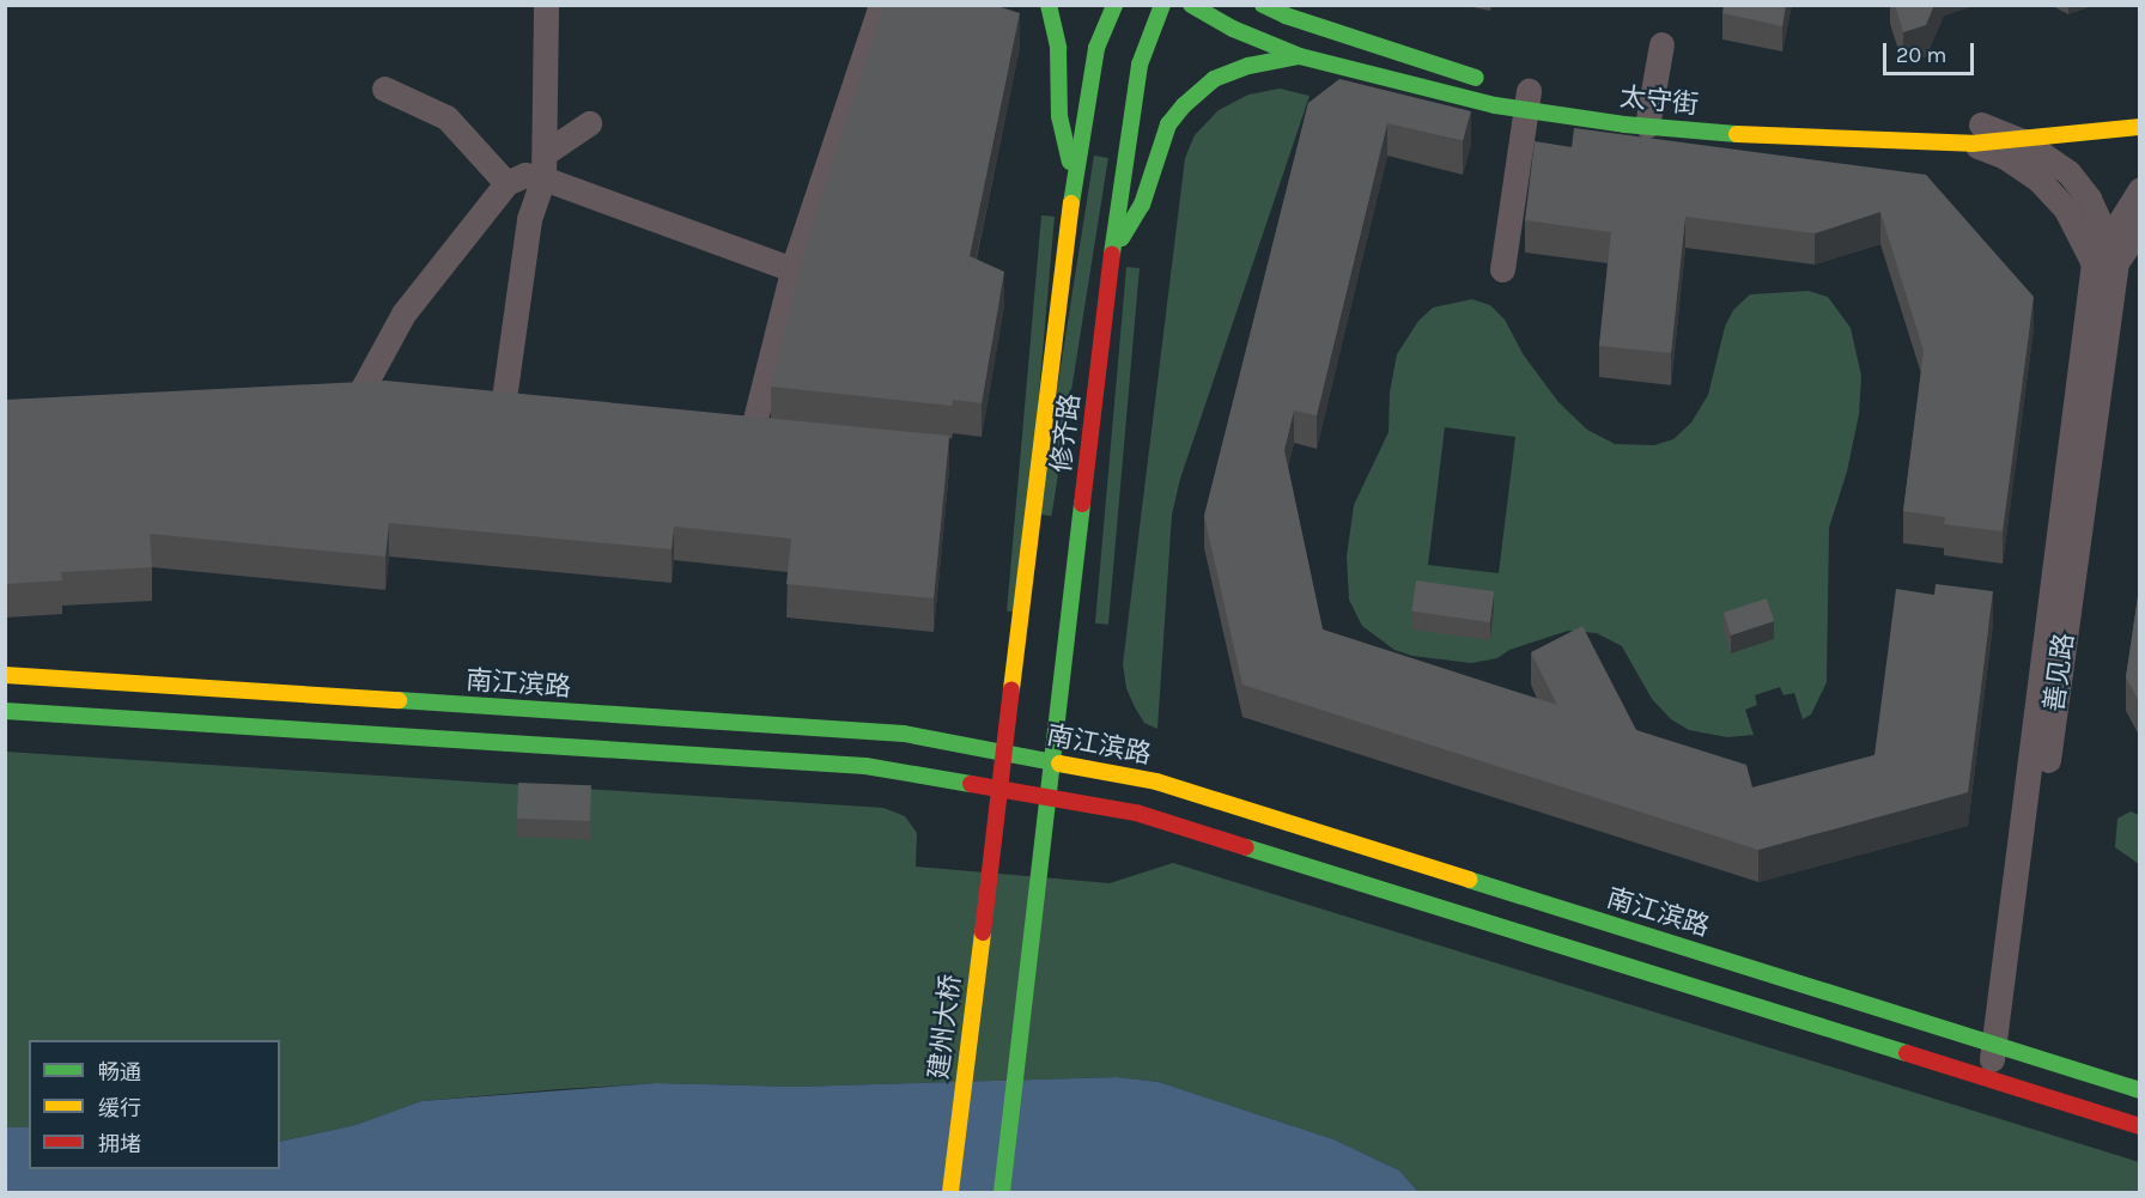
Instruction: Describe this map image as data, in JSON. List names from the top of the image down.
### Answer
{
  "streets": {
    "main road": [
      "太守街",
      "修齐路",
      "南江滨路",
      "建州大桥"
    ],
    "street": ["善见路"]
  },
  "crossings": [
    ["修齐路", "南江滨路"],
    ["修齐路", "建州大桥"],
    ["善见路", "南江滨路"]
  ],
  "legend": ["畅通", "缓行", "拥堵"],
  "scale_bar": "20 m"
}
